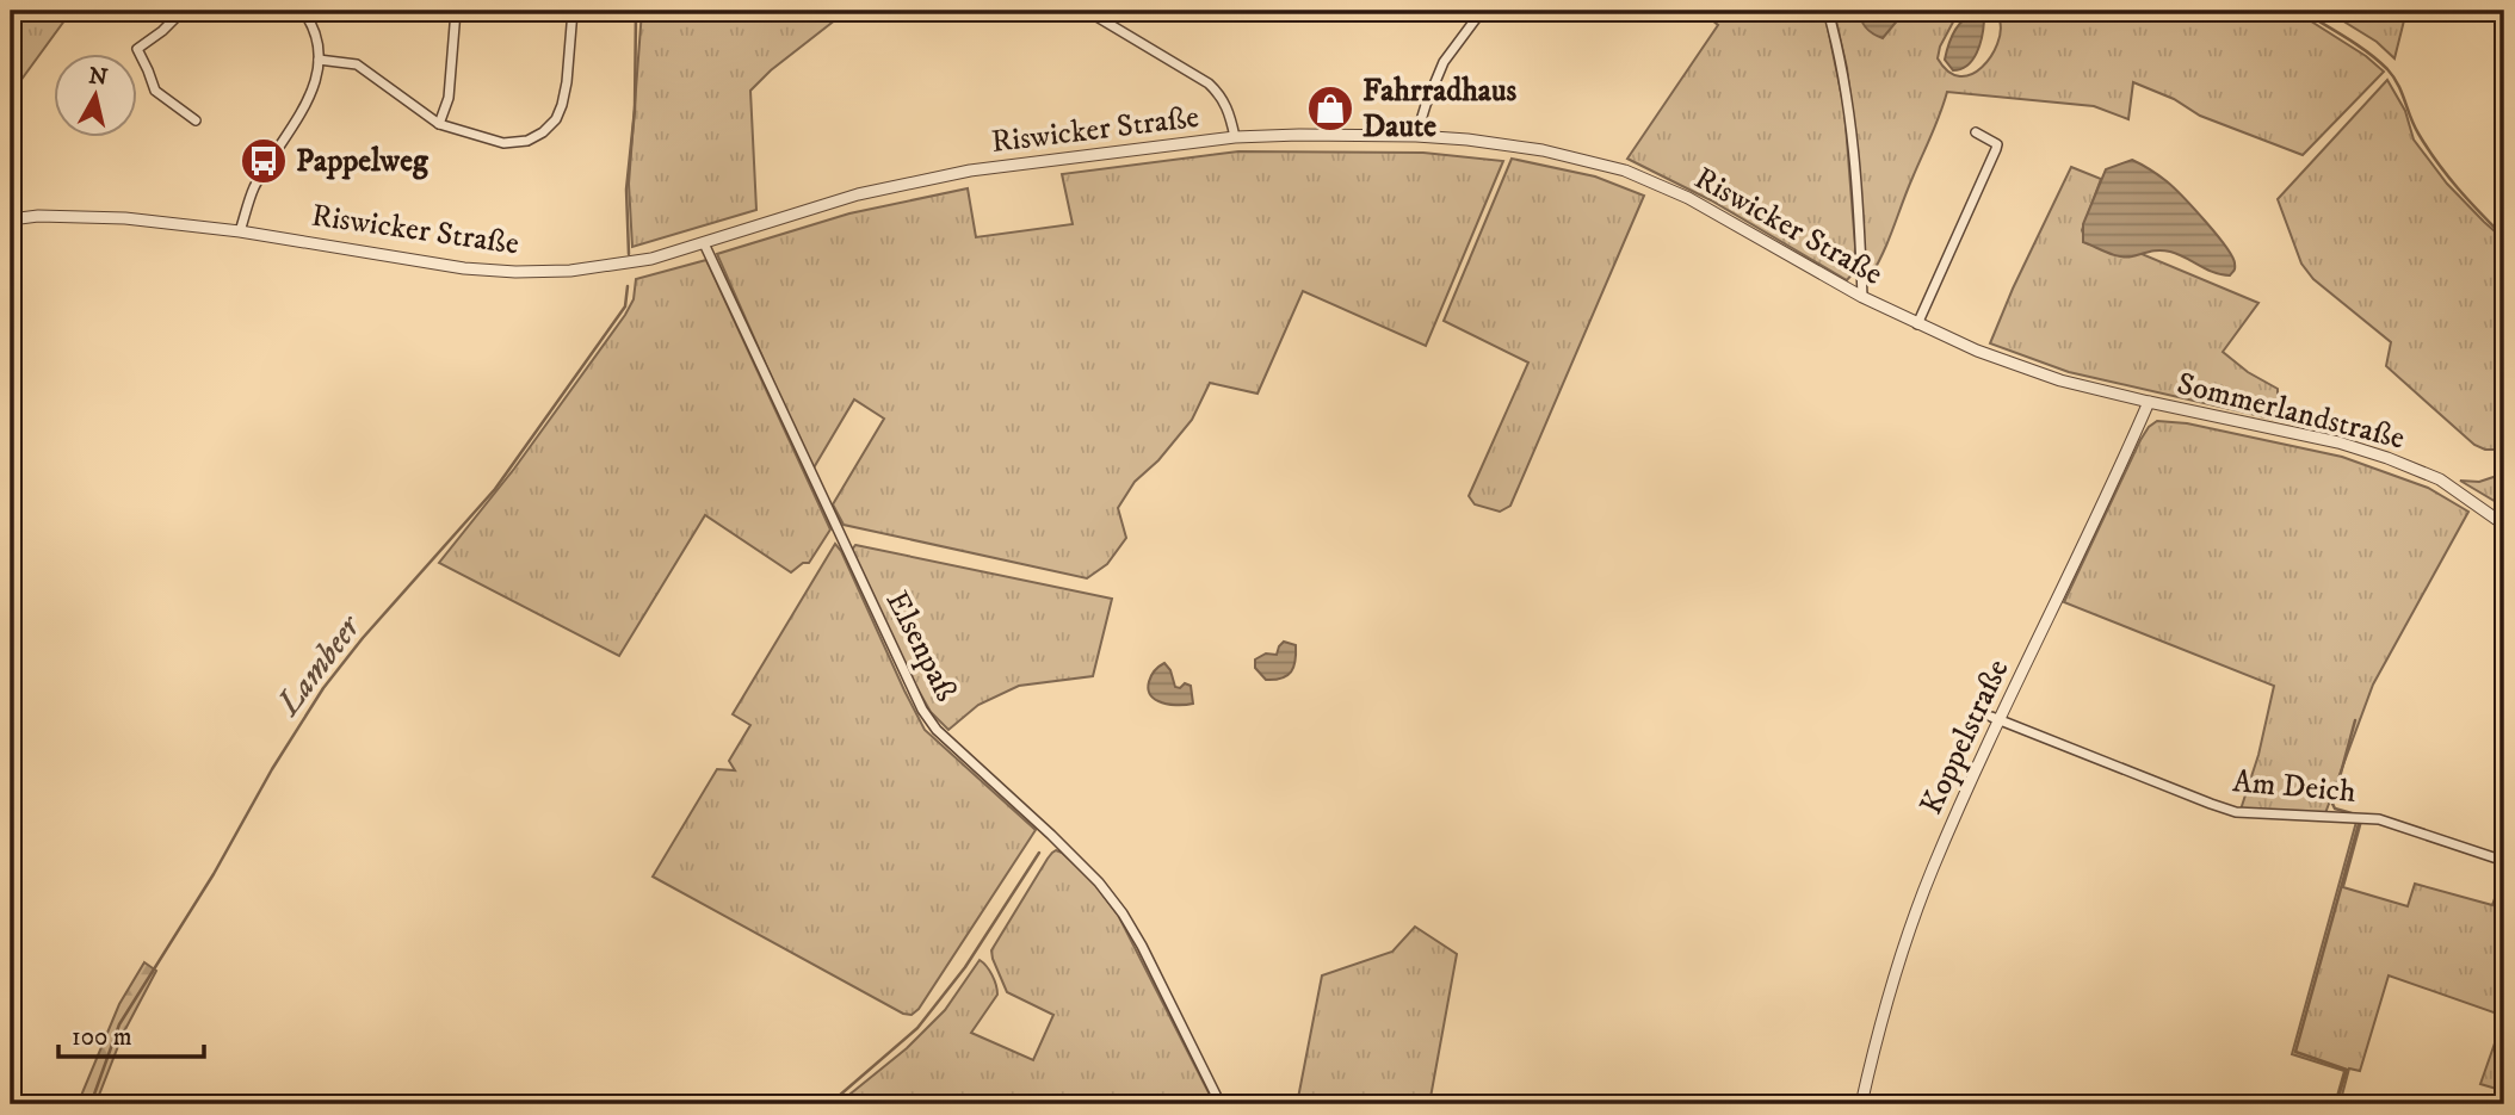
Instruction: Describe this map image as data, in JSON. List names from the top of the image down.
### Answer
{
  "streets": {
    "street": [
      "Riswicker Straße",
      "Sommerlandstraße",
      "Elsenpaß",
      "Koppelstraße",
      "Am Deich"
    ]
  },
  "crossings": [
    ["Riswicker Straße", "Sommerlandstraße"],
    ["Riswicker Straße", "Elsenpaß"],
    ["Riswicker Straße", "Koppelstraße"],
    ["Sommerlandstraße", "Koppelstraße"],
    ["Koppelstraße", "Am Deich"]
  ],
  "water": ["Lambeer"],
  "places": {
    "shop": ["Fahrradhaus Daute"],
    "bus stop": ["Pappelweg"]
  },
  "scale_bar": "100 m",
  "north": "top"
}
